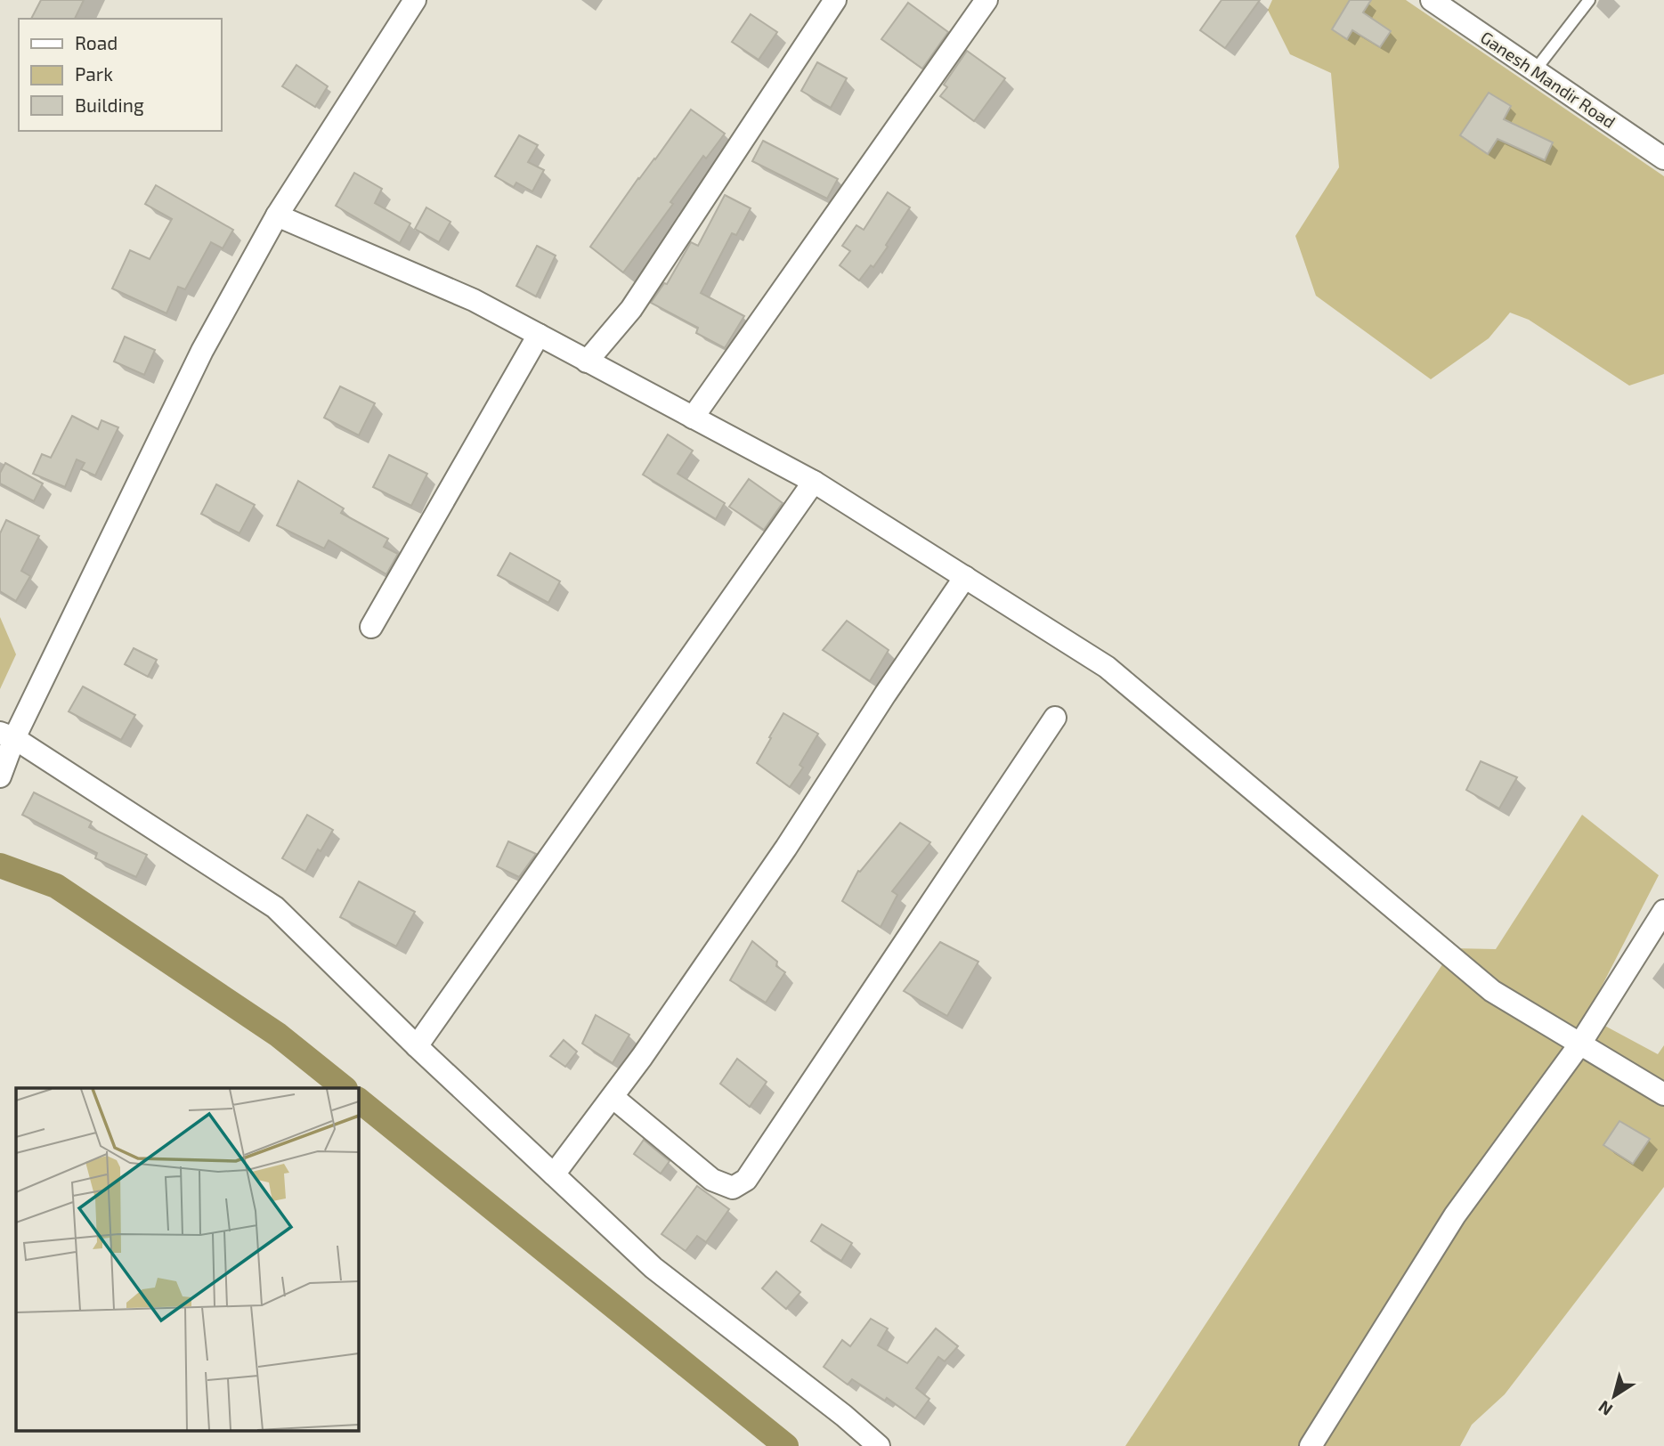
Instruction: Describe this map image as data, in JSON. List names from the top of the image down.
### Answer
{
  "streets": {
    "street": ["Ganesh Mandir Road"]
  },
  "legend": ["Road", "Park", "Building"],
  "north": "bottom left"
}
